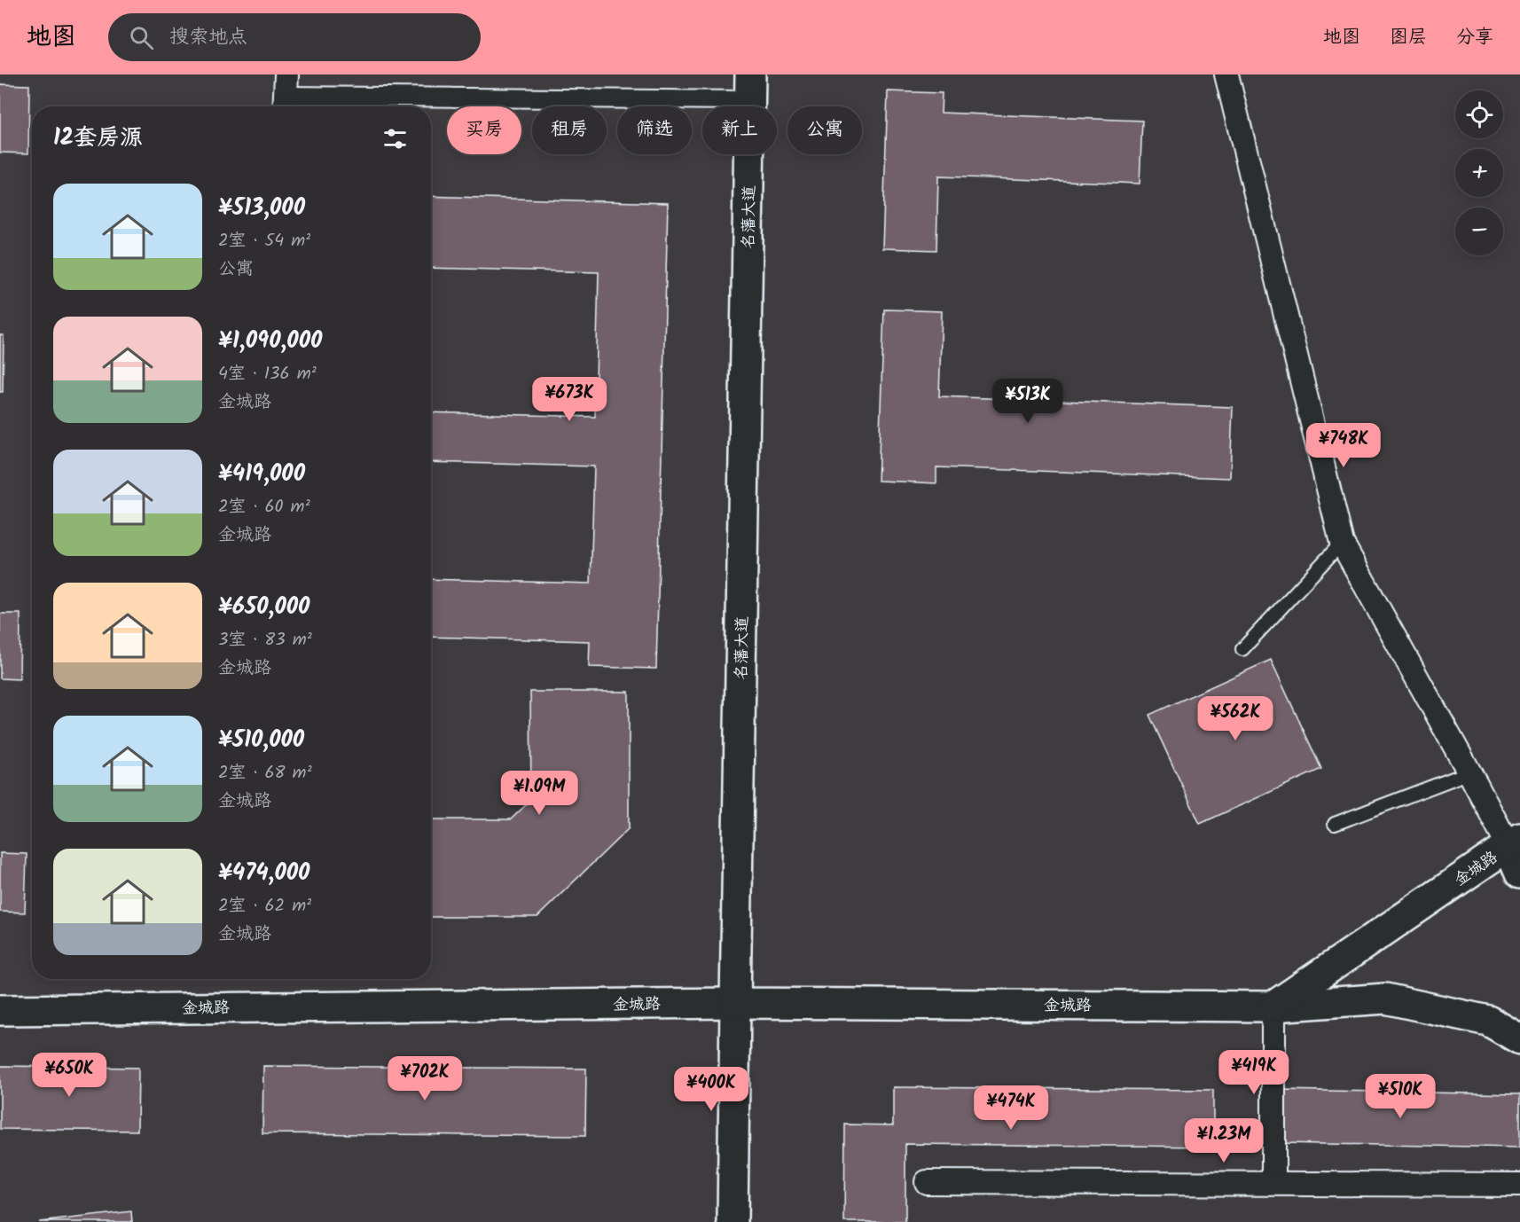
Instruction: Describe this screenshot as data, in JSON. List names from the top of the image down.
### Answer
{
  "streets": {
    "main road": ["名藩大道", "金城路"]
  },
  "crossings": [
    ["名藩大道", "金城路"]
  ],
  "page": {
    "header": "地图",
    "search": "搜索地点",
    "nav": ["地图", "图层", "分享"],
    "map_buttons": ["+", "−"],
    "chip": [
      "买房",
      "租房",
      "筛选",
      "新上",
      "公寓"
    ],
    "heading": "12套房源",
    "list": [
      {
        "name": "¥513,000",
        "note": "2室 · 54 m² · 公寓"
      },
      {
        "name": "¥1,090,000",
        "note": "4室 · 136 m² · 金城路"
      },
      {
        "name": "¥419,000",
        "note": "2室 · 60 m² · 金城路"
      },
      {
        "name": "¥650,000",
        "note": "3室 · 83 m² · 金城路"
      },
      {
        "name": "¥510,000",
        "note": "2室 · 68 m² · 金城路"
      },
      {
        "name": "¥474,000",
        "note": "2室 · 62 m² · 金城路"
      }
    ],
    "price": [
      "¥673K",
      "¥513K",
      "¥748K",
      "¥562K",
      "¥1.09M",
      "¥419K",
      "¥650K",
      "¥702K",
      "¥400K",
      "¥510K",
      "¥474K",
      "¥1.23M"
    ]
  }
}
